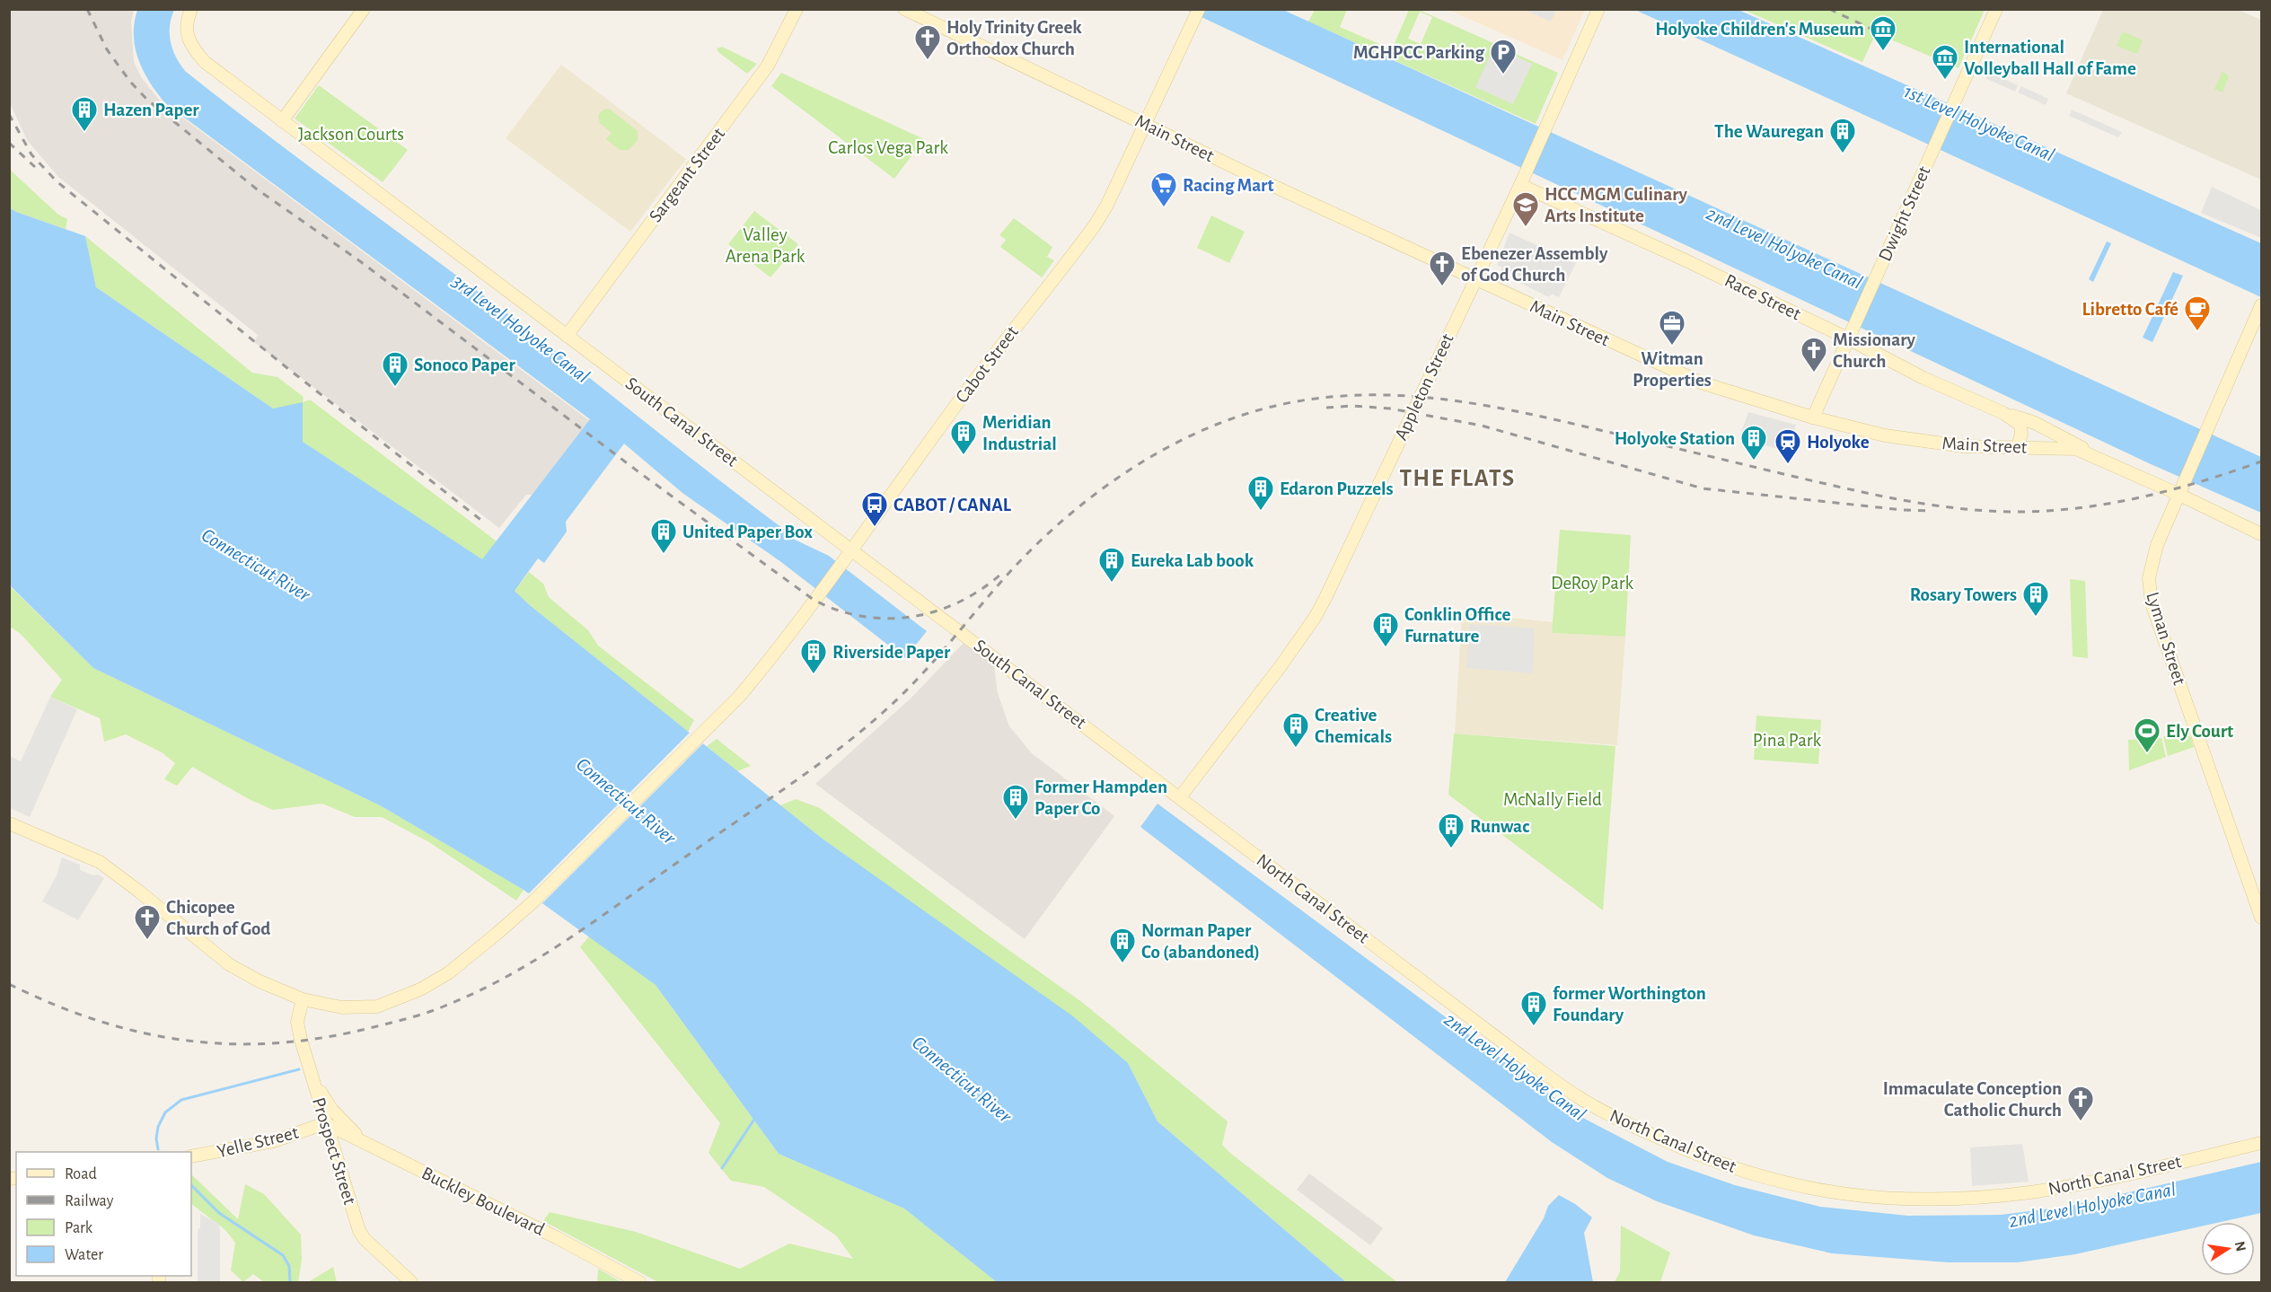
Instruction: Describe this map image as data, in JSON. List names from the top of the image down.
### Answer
{
  "streets": {
    "street": [
      "Main Street",
      "Sargeant Street",
      "Dwight Street",
      "Race Street",
      "Cabot Street",
      "Appleton Street",
      "South Canal Street",
      "Lyman Street",
      "North Canal Street",
      "Yelle Street",
      "Prospect Street",
      "Buckley Boulevard"
    ]
  },
  "crossings": [
    ["Main Street", "Dwight Street"],
    ["Main Street", "Race Street"],
    ["Main Street", "Cabot Street"],
    ["Main Street", "Appleton Street"],
    ["Main Street", "Lyman Street"],
    ["Sargeant Street", "South Canal Street"],
    ["Dwight Street", "Race Street"],
    ["Race Street", "Appleton Street"],
    ["Cabot Street", "South Canal Street"],
    ["Cabot Street", "Prospect Street"],
    ["Appleton Street", "South Canal Street"],
    ["Appleton Street", "North Canal Street"],
    ["South Canal Street", "North Canal Street"],
    ["Yelle Street", "Prospect Street"],
    ["Yelle Street", "Buckley Boulevard"],
    ["Prospect Street", "Buckley Boulevard"]
  ],
  "districts": ["THE FLATS"],
  "water": [
    "1st Level Holyoke Canal",
    "2nd Level Holyoke Canal",
    "3rd Level Holyoke Canal",
    "Connecticut River"
  ],
  "parks": [
    "Jackson Courts",
    "Carlos Vega Park",
    "Valley Arena Park",
    "DeRoy Park",
    "Pina Park",
    "McNally Field"
  ],
  "places": {
    "museum": ["Holyoke Children's Museum", "International Volleyball Hall of Fame"],
    "church": [
      "Holy Trinity Greek Orthodox Church",
      "Ebenezer Assembly of God Church",
      "Missionary Church",
      "Chicopee Church of God",
      "Immaculate Conception Catholic Church"
    ],
    "parking": ["MGHPCC Parking"],
    "building": [
      "Hazen Paper",
      "The Wauregan",
      "Sonoco Paper",
      "Meridian Industrial",
      "Holyoke Station",
      "Edaron Puzzels",
      "United Paper Box",
      "Eureka Lab book",
      "Rosary Towers",
      "Conklin Office Furnature",
      "Riverside Paper",
      "Creative Chemicals",
      "Former Hampden Paper Co",
      "Runwac",
      "Norman Paper Co (abandoned)",
      "former Worthington Foundary"
    ],
    "supermarket": ["Racing Mart"],
    "school or university": ["HCC MGM Culinary Arts Institute"],
    "cafe": ["Libretto Café"],
    "office": ["Witman Properties"],
    "station": ["Holyoke"],
    "bus stop": ["CABOT / CANAL"],
    "sports": ["Ely Court"]
  },
  "legend": [
    "Road",
    "Railway",
    "Park",
    "Water"
  ],
  "north": "right"
}
